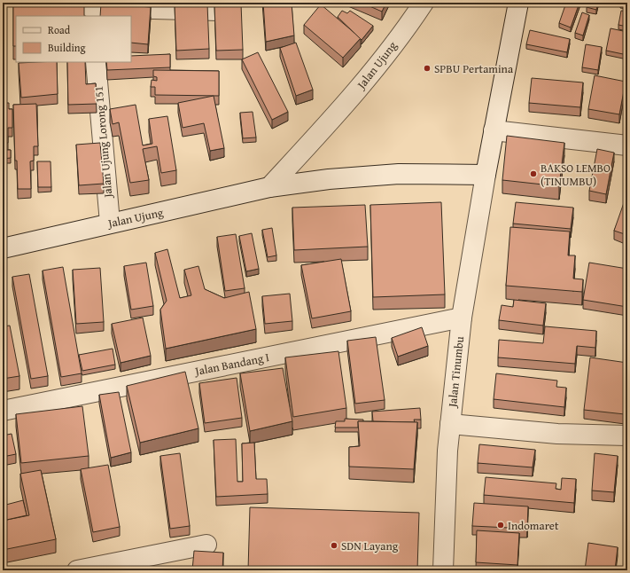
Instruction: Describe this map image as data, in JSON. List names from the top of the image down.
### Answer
{
  "streets": {
    "street": [
      "Jalan Ujung",
      "Jalan Ujung Lorong 151",
      "Jalan Bandang I",
      "Jalan Tinumbu"
    ]
  },
  "crossings": [
    ["Jalan Ujung", "Jalan Ujung Lorong 151"],
    ["Jalan Ujung", "Jalan Tinumbu"],
    ["Jalan Bandang I", "Jalan Tinumbu"]
  ],
  "places": [
    "SPBU Pertamina",
    "BAKSO LEMBO (TINUMBU)",
    "Indomaret",
    "SDN Layang"
  ],
  "legend": ["Road", "Building"]
}
